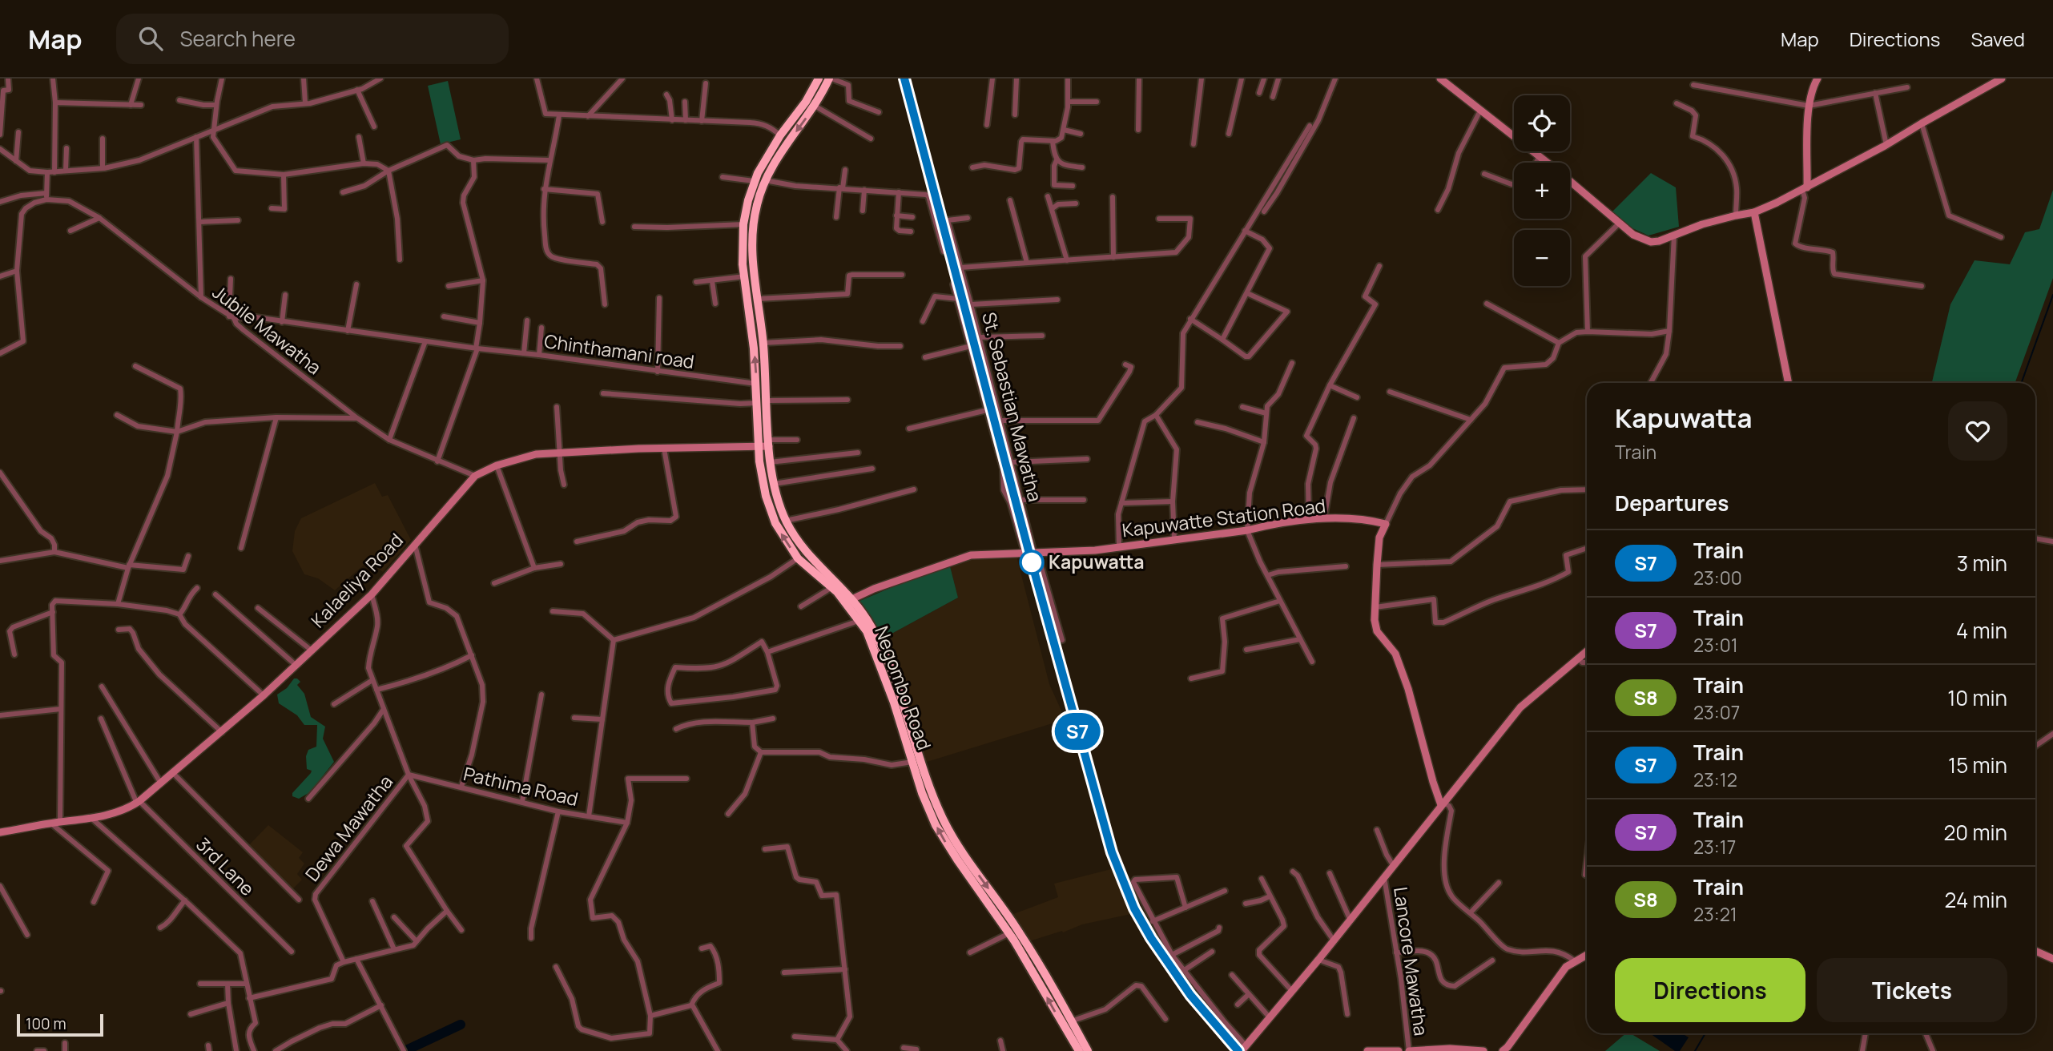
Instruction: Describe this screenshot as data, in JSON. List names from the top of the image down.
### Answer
{
  "streets": {
    "highway": ["Negombo Road"],
    "street": [
      "Jubile Mawatha",
      "Chinthamani road",
      "St. Sebastian Mawatha",
      "Kapuwatte Station Road",
      "Kalaeliya Road",
      "Pathima Road",
      "Dewa Mawatha",
      "3rd Lane",
      "Lancore Mawatha"
    ]
  },
  "crossings": [
    ["Jubile Mawatha", "Chinthamani road"],
    ["Jubile Mawatha", "Kalaeliya Road"],
    ["Chinthamani road", "Negombo Road"],
    ["St. Sebastian Mawatha", "Kapuwatte Station Road"],
    ["Kapuwatte Station Road", "Negombo Road"],
    ["Kalaeliya Road", "Negombo Road"],
    ["Kalaeliya Road", "3rd Lane"],
    ["Pathima Road", "Dewa Mawatha"]
  ],
  "places": ["Kapuwatta"],
  "scale_bar": "100 m",
  "page": {
    "header": "Map",
    "search": "Search here",
    "nav": ["Map", "Directions", "Saved"],
    "on_map": "S7",
    "map_buttons": ["+", "−"],
    "heading": [
      ["Kapuwatta", "Train"],
      "Departures"
    ],
    "list": [
      {
        "mark": "S7",
        "name": "Train",
        "note": "23:00",
        "value": "3 min"
      },
      {
        "mark": "S7",
        "name": "Train",
        "note": "23:01",
        "value": "4 min"
      },
      {
        "mark": "S8",
        "name": "Train",
        "note": "23:07",
        "value": "10 min"
      },
      {
        "mark": "S7",
        "name": "Train",
        "note": "23:12",
        "value": "15 min"
      },
      {
        "mark": "S7",
        "name": "Train",
        "note": "23:17",
        "value": "20 min"
      },
      {
        "mark": "S8",
        "name": "Train",
        "note": "23:21",
        "value": "24 min"
      }
    ],
    "buttons": ["Directions", "Tickets"],
    "scale": "100 m"
  }
}
